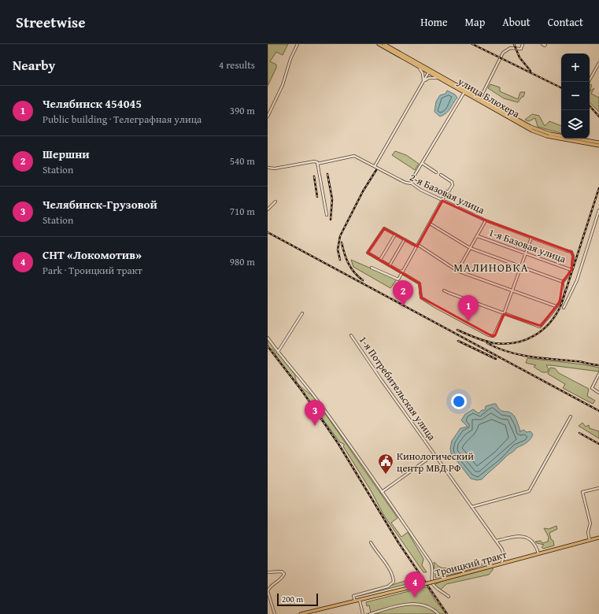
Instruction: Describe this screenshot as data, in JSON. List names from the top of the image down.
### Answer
{
  "streets": {
    "main road": ["улица Блюхера", "Троицкий тракт"],
    "street": ["2-я Базовая улица", "1-я Базовая улица", "1-я Потребительская улица"]
  },
  "crossings": [
    ["2-я Базовая улица", "1-я Базовая улица"],
    ["1-я Потребительская улица", "Троицкий тракт"]
  ],
  "districts": ["МАЛИНОВКА"],
  "places": {
    "public building": ["Кинологический центр МВД РФ"]
  },
  "scale_bar": "200 m",
  "page": {
    "header": "Streetwise",
    "nav": [
      "Home",
      "Map",
      "About",
      "Contact"
    ],
    "heading": ["Nearby", "4 results"],
    "map_buttons": ["+", "−"],
    "list": [
      {
        "mark": "1",
        "name": "Челябинск 454045",
        "note": "Public building · Телеграфная улица",
        "value": "390 m"
      },
      {
        "mark": "2",
        "name": "Шершни",
        "note": "Station",
        "value": "540 m"
      },
      {
        "mark": "3",
        "name": "Челябинск-Грузовой",
        "note": "Station",
        "value": "710 m"
      },
      {
        "mark": "4",
        "name": "СНТ «Локомотив»",
        "note": "Park · Троицкий тракт",
        "value": "980 m"
      }
    ],
    "pins": [
      "2",
      "1",
      "3",
      "4"
    ],
    "scale": "200 m"
  }
}
